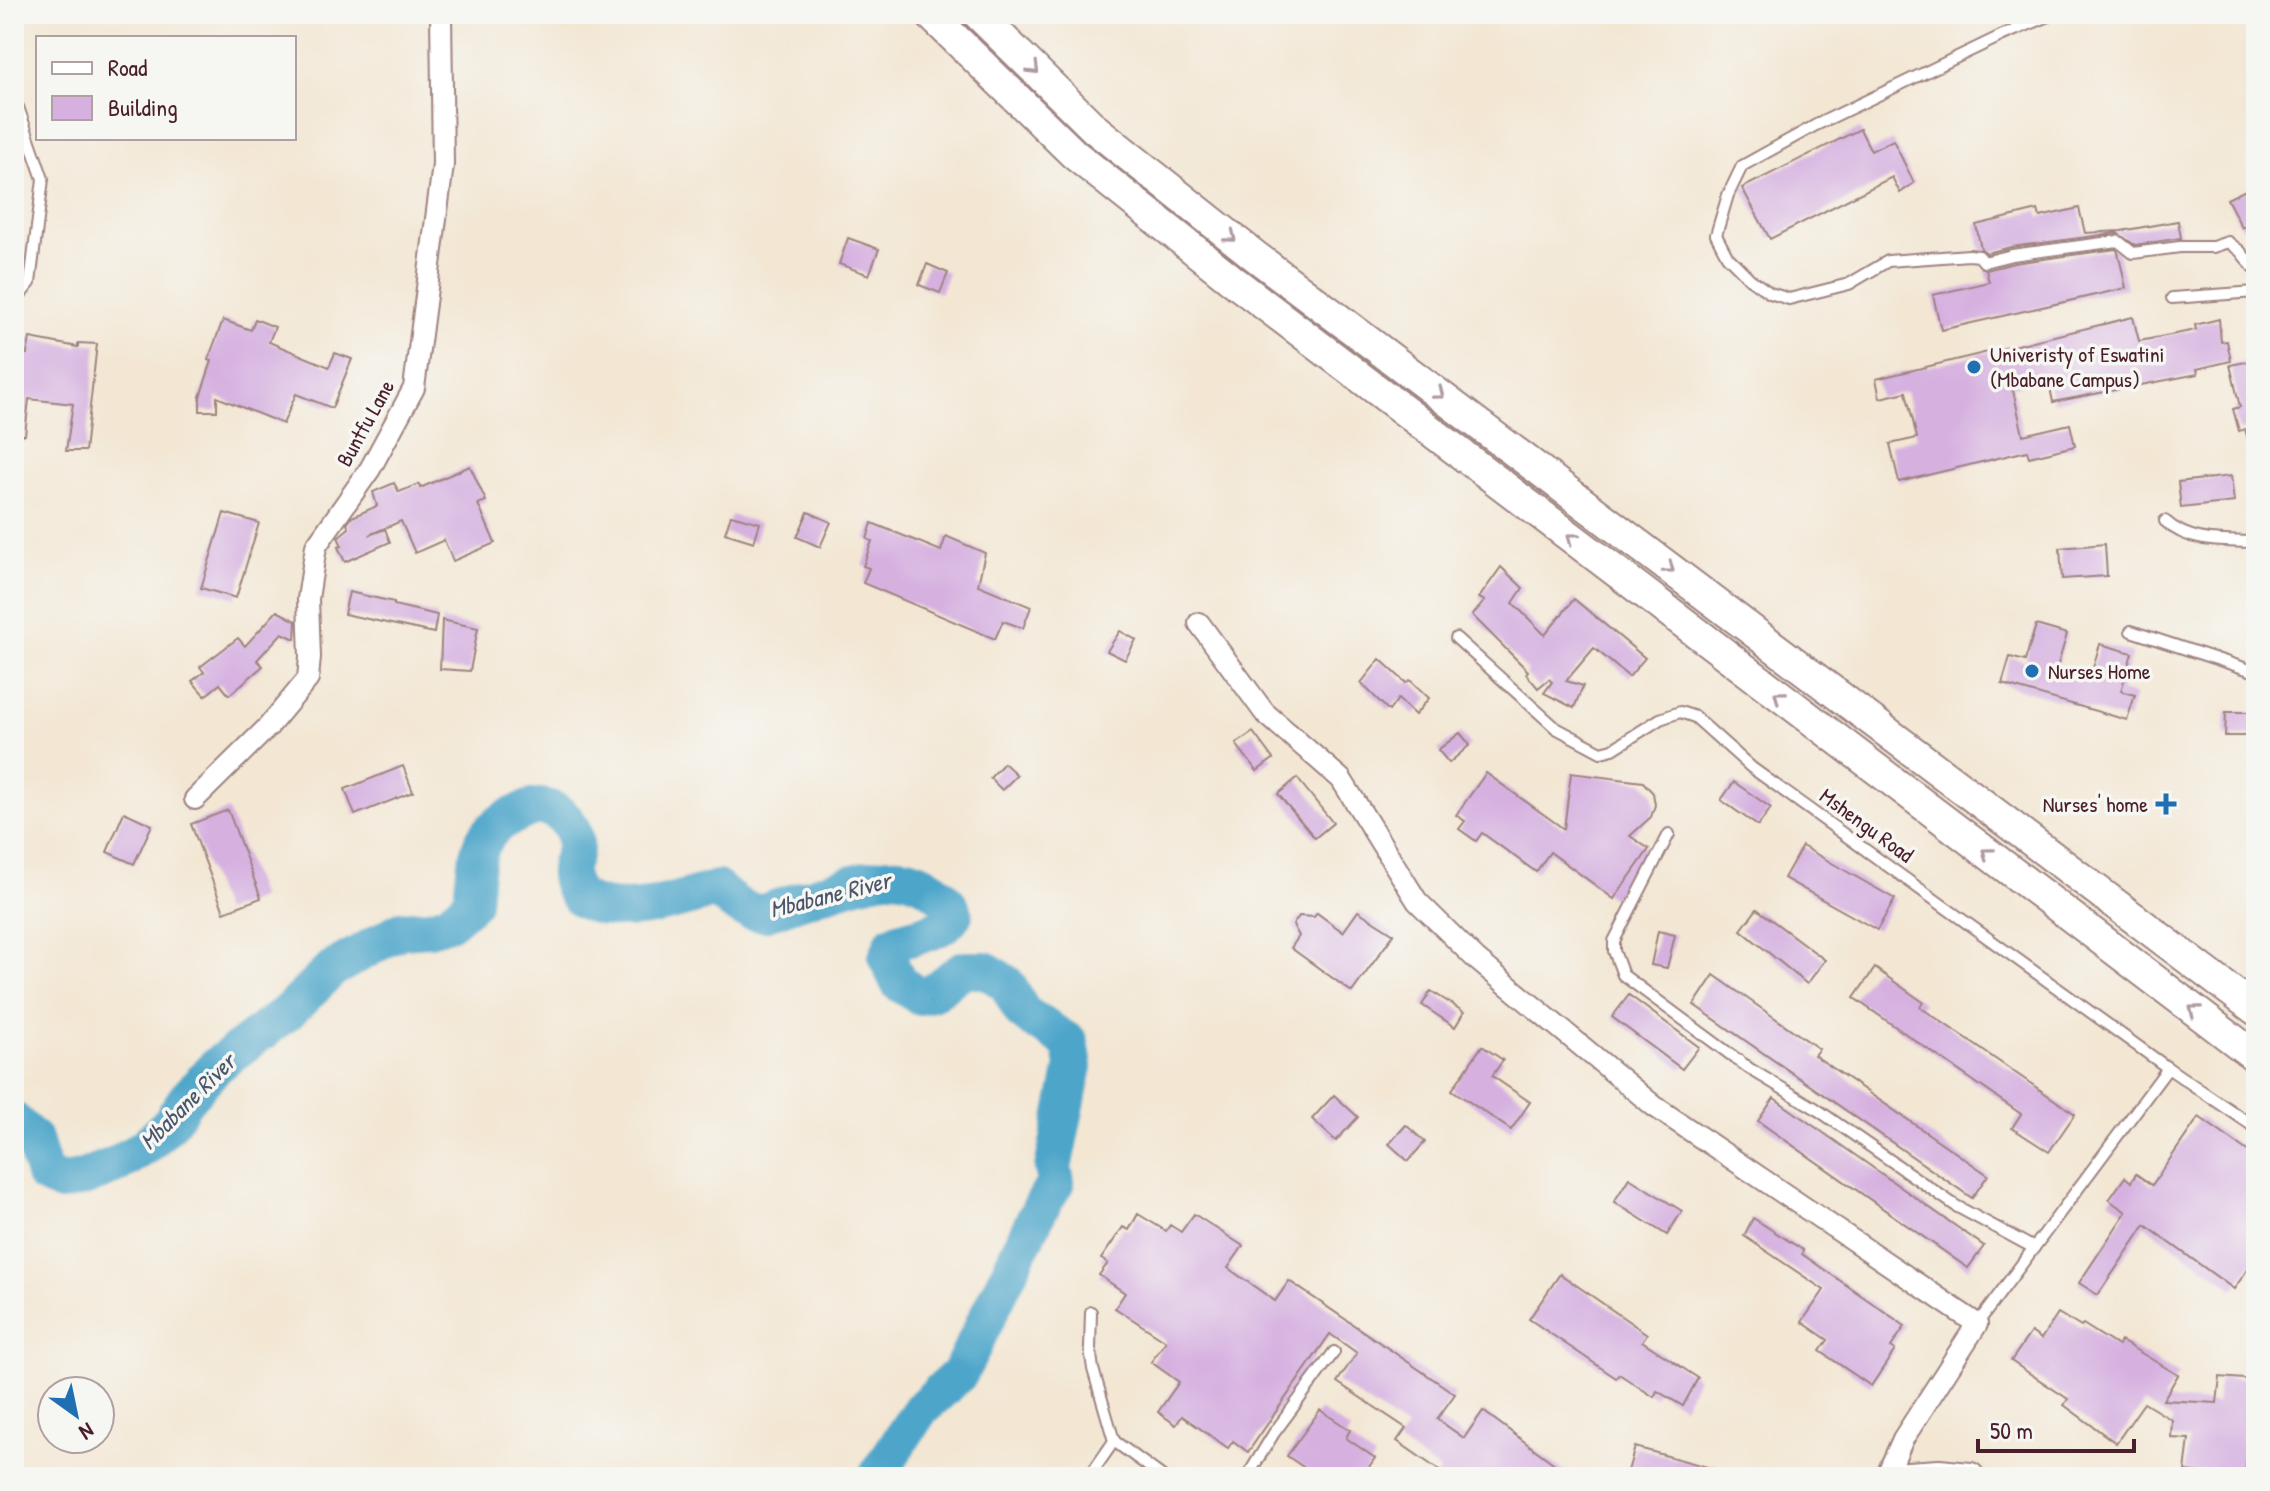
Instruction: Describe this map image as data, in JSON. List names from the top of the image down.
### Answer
{
  "streets": {
    "street": ["Buntfu Lane"],
    "lane": ["Mshengu Road"]
  },
  "water": ["Mbabane River"],
  "places": {
    "other": ["Univeristy of Eswatini (Mbabane Campus)", "Nurses Home"],
    "health": ["Nurses' home"]
  },
  "legend": ["Road", "Building"],
  "scale_bar": "50 m",
  "north": "bottom right"
}
